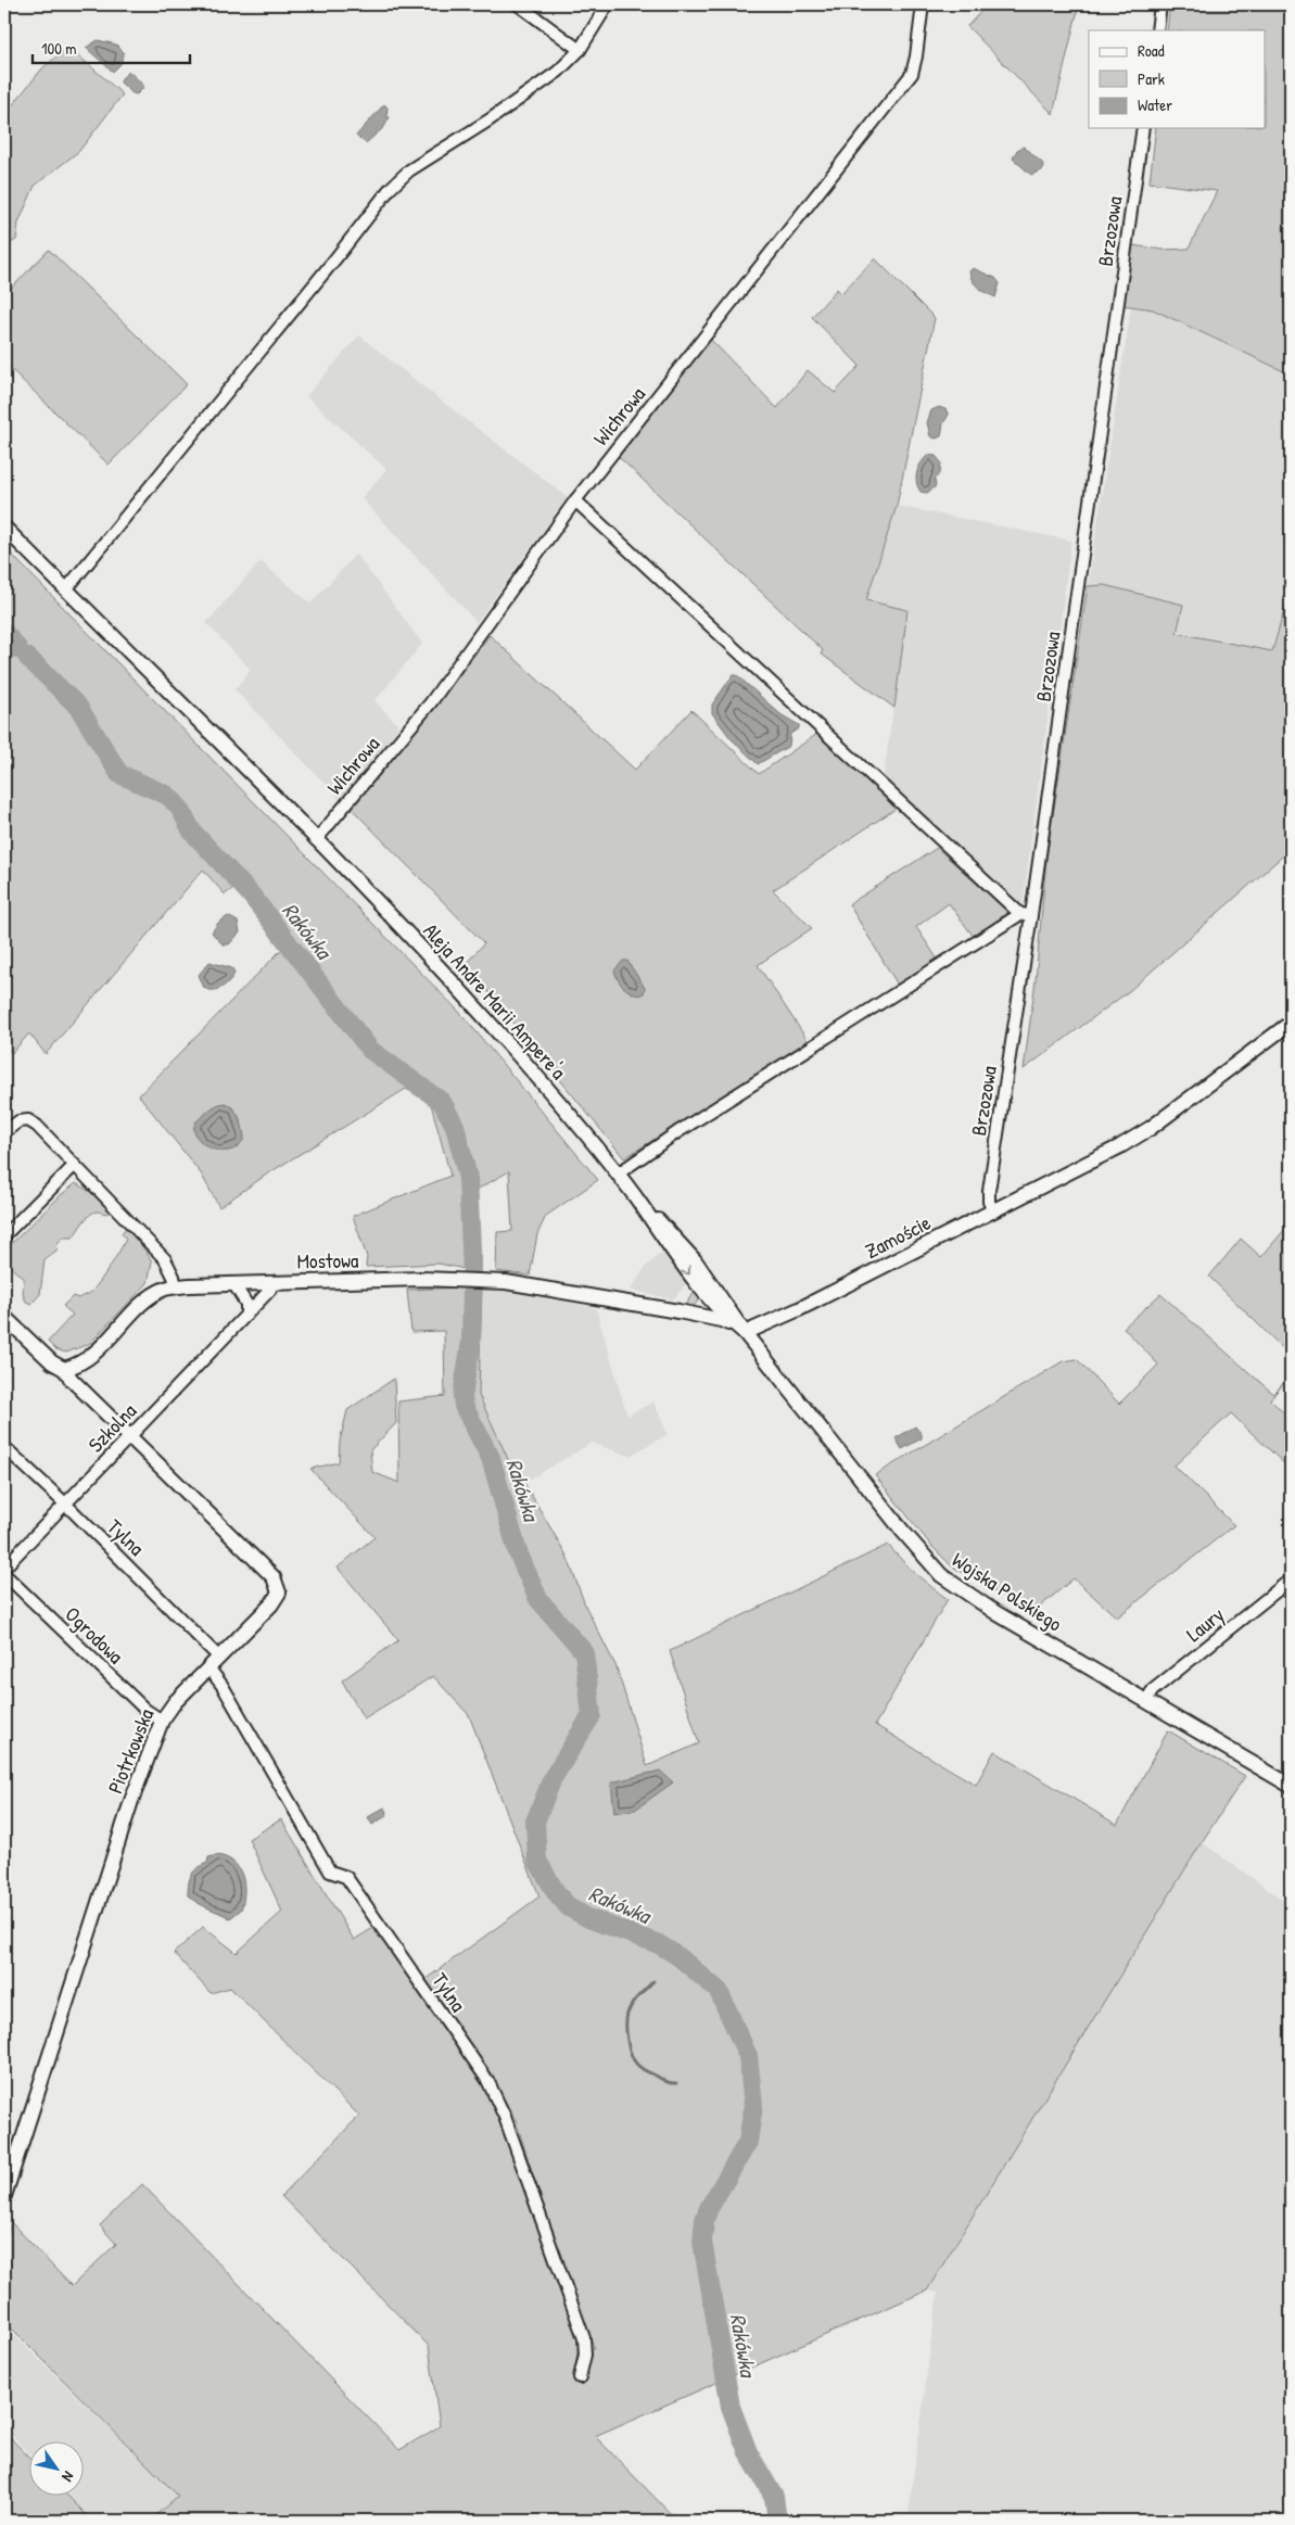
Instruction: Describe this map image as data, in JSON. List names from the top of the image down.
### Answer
{
  "streets": {
    "street": [
      "Brzozowa",
      "Wichrowa",
      "Aleja Andre Marii Ampere'a",
      "Zamoście",
      "Mostowa",
      "Szkolna",
      "Tylna",
      "Wojska Polskiego",
      "Laury",
      "Ogrodowa",
      "Piotrkowska"
    ]
  },
  "crossings": [
    ["Brzozowa", "Zamoście"],
    ["Wichrowa", "Aleja Andre Marii Ampere'a"],
    ["Aleja Andre Marii Ampere'a", "Zamoście"],
    ["Aleja Andre Marii Ampere'a", "Wojska Polskiego"],
    ["Zamoście", "Wojska Polskiego"],
    ["Mostowa", "Szkolna"],
    ["Mostowa", "Piotrkowska"],
    ["Szkolna", "Tylna"],
    ["Szkolna", "Piotrkowska"],
    ["Tylna", "Piotrkowska"],
    ["Wojska Polskiego", "Laury"],
    ["Ogrodowa", "Piotrkowska"]
  ],
  "water": ["Rakówka"],
  "legend": ["Road", "Park", "Water"],
  "scale_bar": "100 m",
  "north": "bottom right"
}
